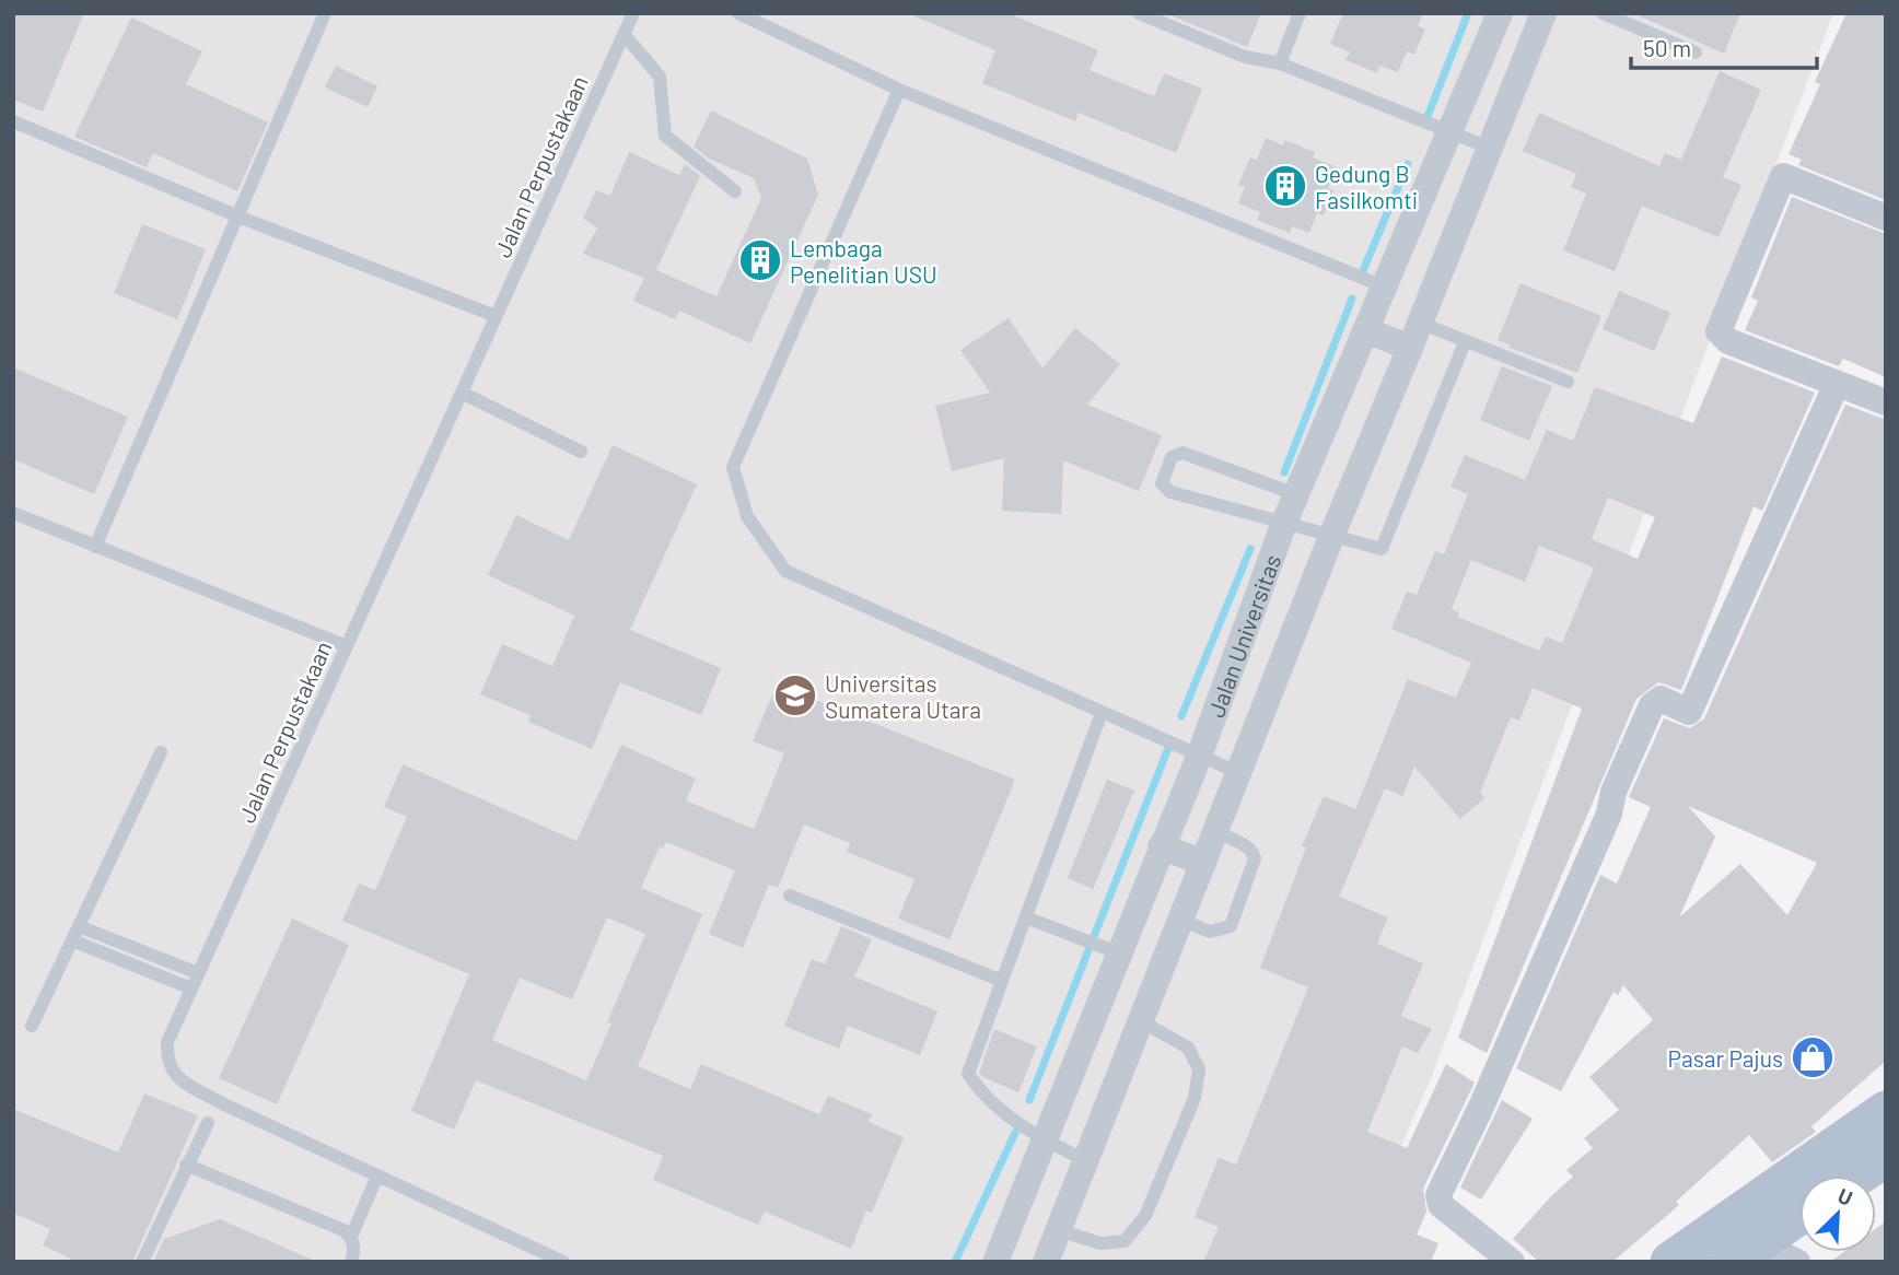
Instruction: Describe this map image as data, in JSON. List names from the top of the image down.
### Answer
{
  "streets": {
    "street": ["Jalan Universitas"],
    "lane": ["Jalan Perpustakaan"]
  },
  "places": {
    "building": ["Gedung B Fasilkomti", "Lembaga Penelitian USU"],
    "school or university": ["Universitas Sumatera Utara"],
    "shop": ["Pasar Pajus"]
  },
  "scale_bar": "50 m",
  "north": "top right"
}
